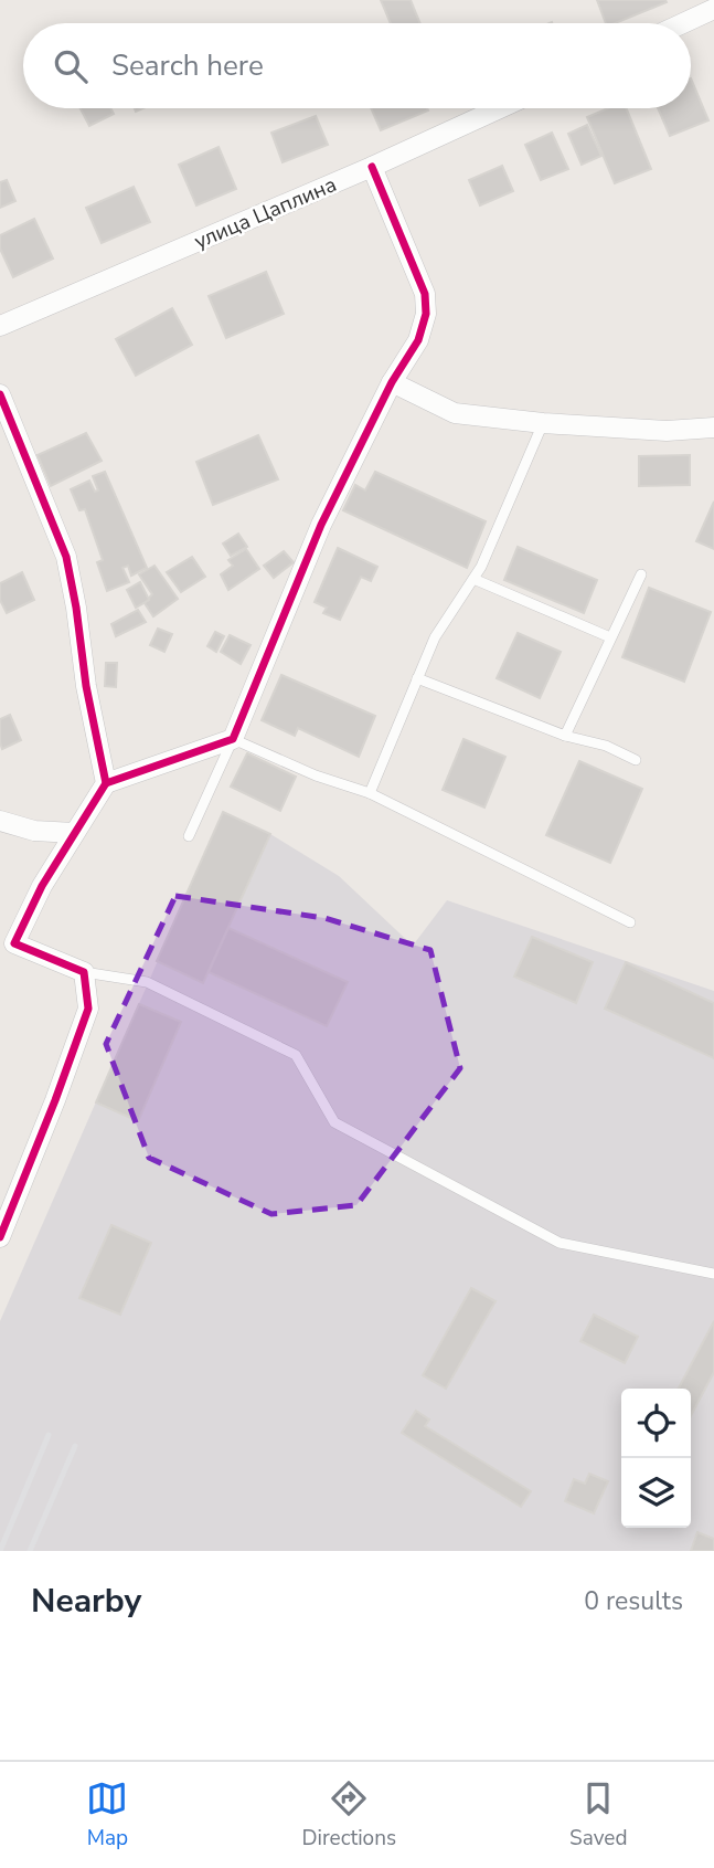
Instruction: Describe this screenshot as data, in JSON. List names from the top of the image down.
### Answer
{
  "streets": {
    "street": ["улица Цаплина"]
  },
  "page": {
    "search": "Search here",
    "heading": ["Nearby", "0 results"],
    "nav": ["Map", "Directions", "Saved"]
  }
}
